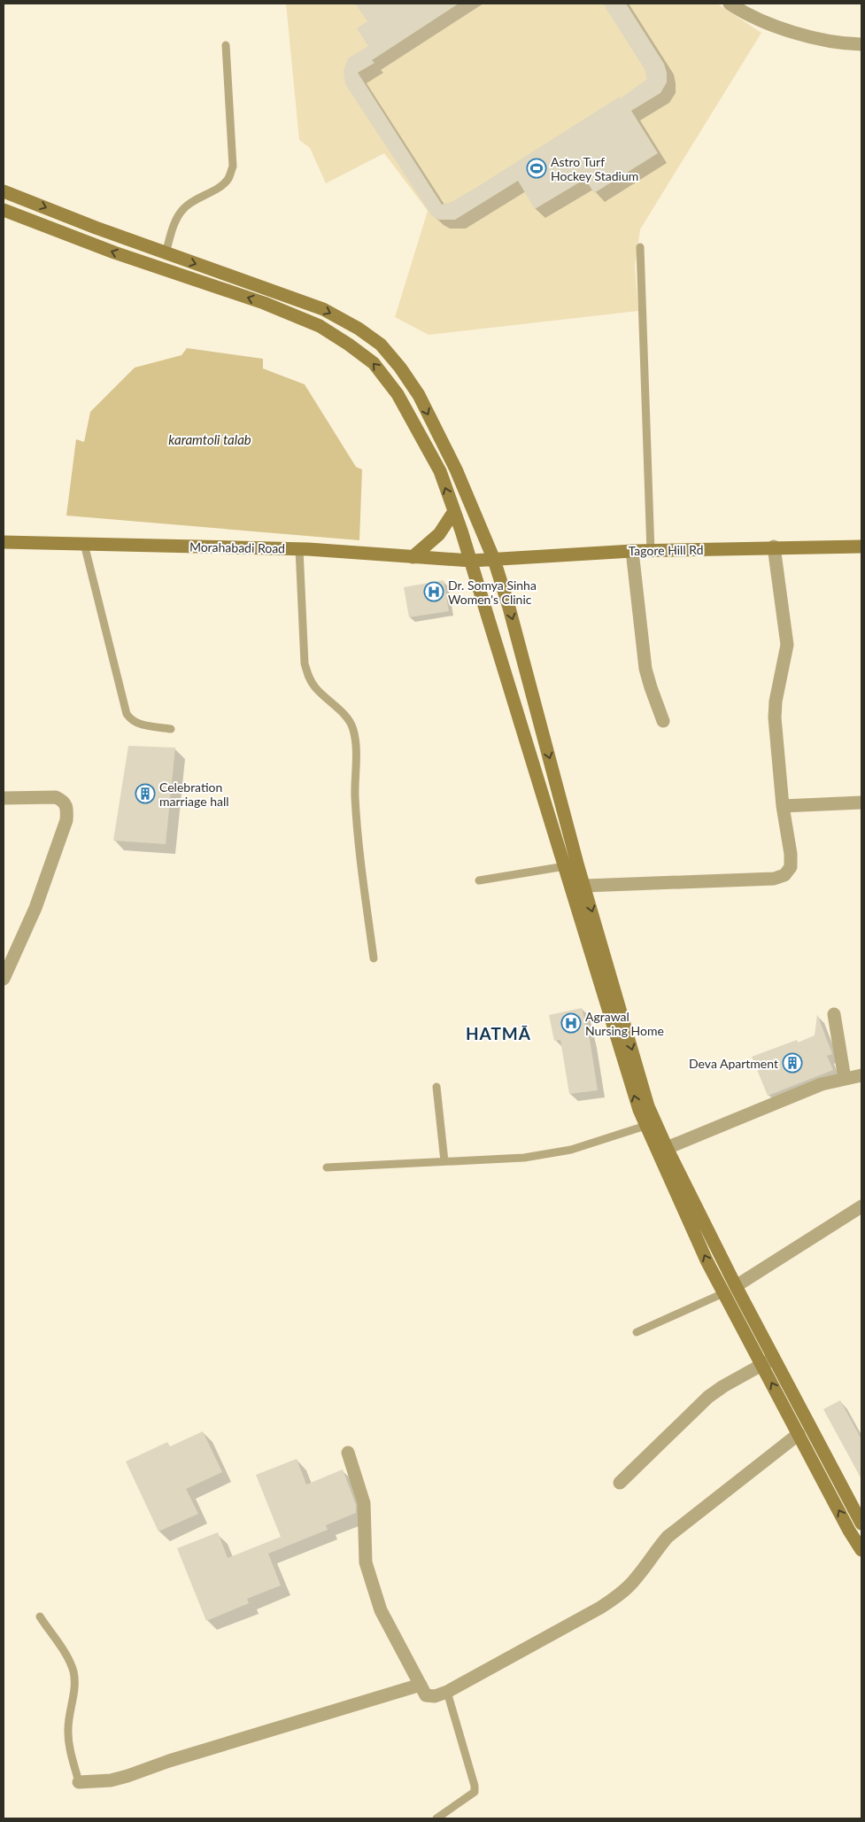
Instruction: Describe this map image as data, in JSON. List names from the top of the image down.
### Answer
{
  "streets": {
    "main road": ["Morahabadi Road", "Tagore Hill Rd"]
  },
  "crossings": [
    ["Morahabadi Road", "Tagore Hill Rd"]
  ],
  "districts": ["HATMĀ"],
  "water": ["karamtoli talab"],
  "places": {
    "sports": ["Astro Turf Hockey Stadium"],
    "hospital": ["Dr. Somya Sinha Women's Clinic", "Agrawal Nursing Home"],
    "building": ["Celebration marriage hall", "Deva Apartment"]
  }
}
